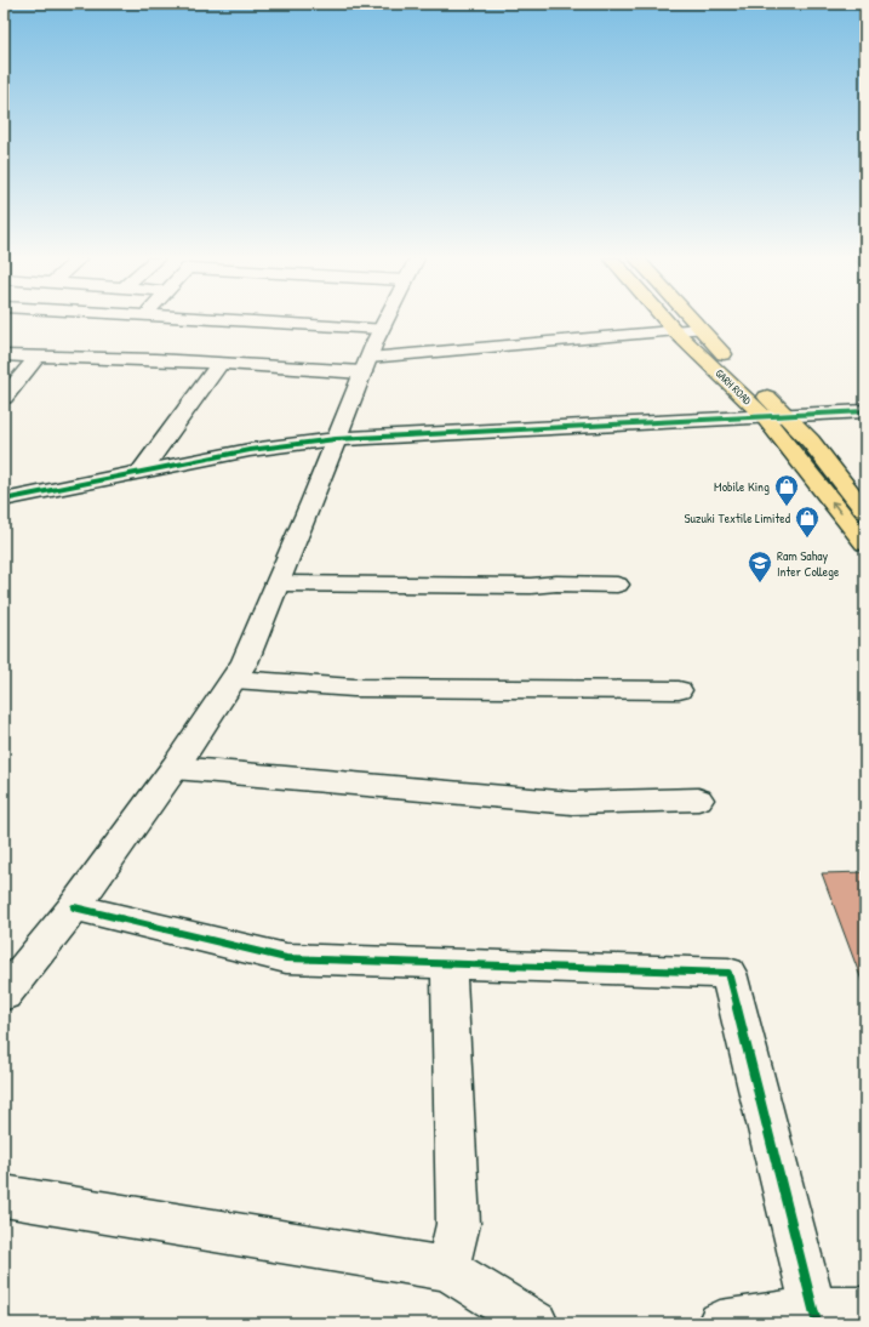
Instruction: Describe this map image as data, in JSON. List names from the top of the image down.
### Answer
{
  "streets": {
    "main road": ["GARH ROAD"]
  },
  "places": {
    "shop": ["Mobile King", "Suzuki Textile Limited"],
    "school or university": ["Ram Sahay Inter College"]
  }
}
